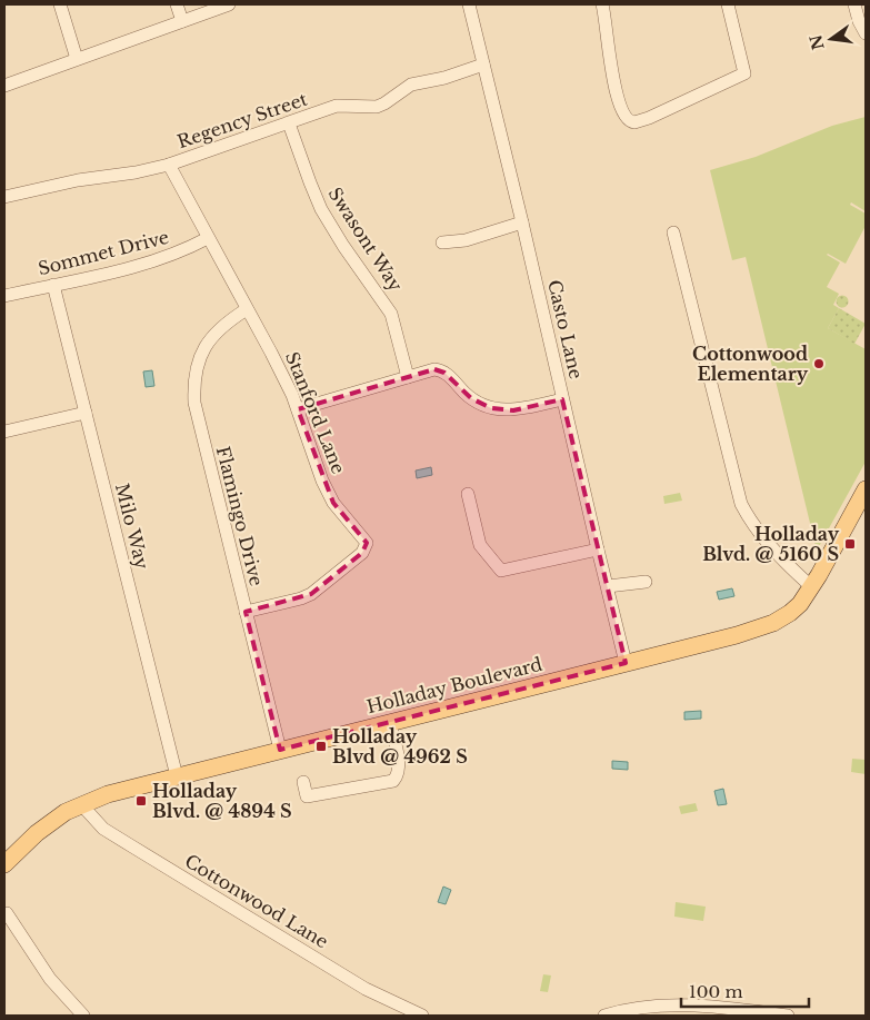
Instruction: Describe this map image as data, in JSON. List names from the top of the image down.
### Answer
{
  "streets": {
    "main road": ["Holladay Boulevard"],
    "street": [
      "Regency Street",
      "Swasont Way",
      "Sommet Drive",
      "Casto Lane",
      "Stanford Lane",
      "Flamingo Drive",
      "Milo Way",
      "Cottonwood Lane"
    ]
  },
  "crossings": [
    ["Regency Street", "Swasont Way"],
    ["Regency Street", "Casto Lane"],
    ["Regency Street", "Stanford Lane"],
    ["Sommet Drive", "Stanford Lane"],
    ["Sommet Drive", "Milo Way"],
    ["Casto Lane", "Holladay Boulevard"],
    ["Stanford Lane", "Flamingo Drive"],
    ["Flamingo Drive", "Holladay Boulevard"],
    ["Milo Way", "Holladay Boulevard"],
    ["Holladay Boulevard", "Cottonwood Lane"]
  ],
  "places": {
    "other": ["Cottonwood Elementary"],
    "transit": ["Holladay Blvd. @ 5160 S", "Holladay Blvd @ 4962 S", "Holladay Blvd. @ 4894 S"]
  },
  "scale_bar": "100 m",
  "north": "left"
}
